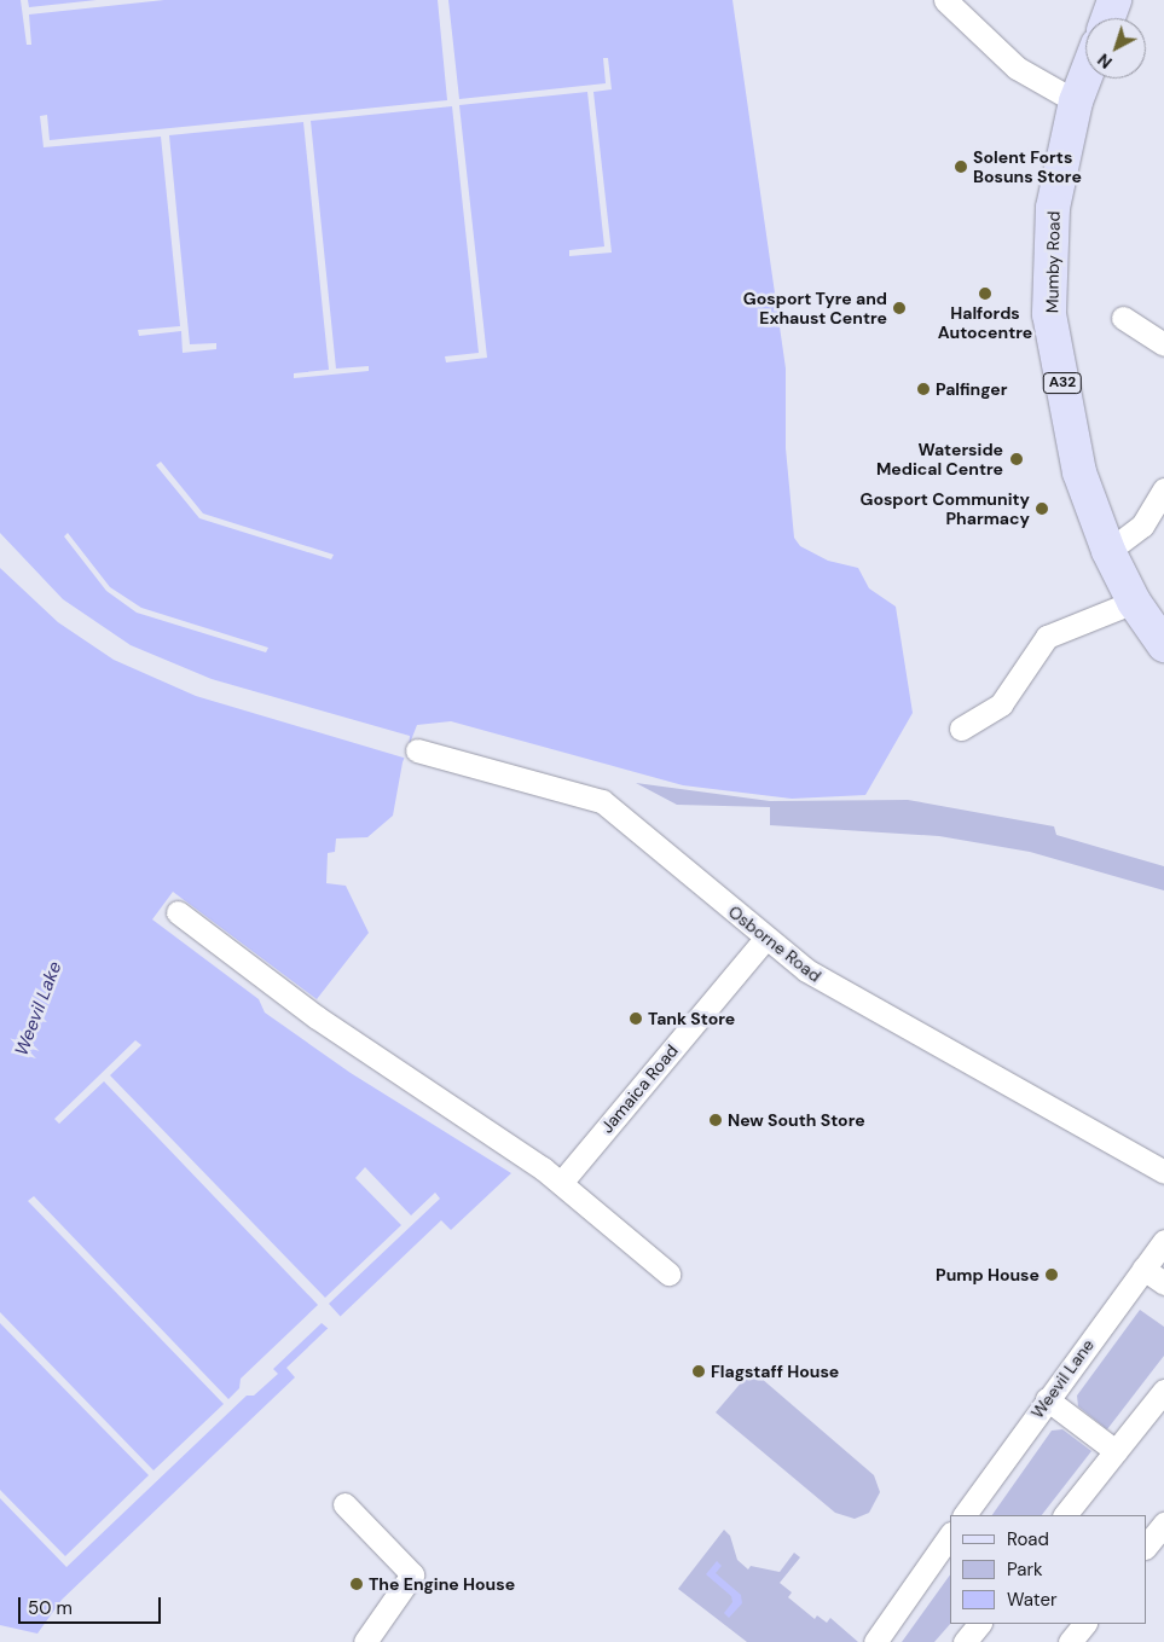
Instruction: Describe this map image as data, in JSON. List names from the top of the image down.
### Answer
{
  "streets": {
    "main road": ["Mumby Road", "A32"],
    "street": ["Osborne Road", "Jamaica Road", "Weevil Lane"]
  },
  "crossings": [
    ["Osborne Road", "Jamaica Road"]
  ],
  "water": ["Weevil Lake"],
  "places": [
    "Solent Forts Bosuns Store",
    "Halfords Autocentre",
    "Gosport Tyre and Exhaust Centre",
    "Palfinger",
    "Waterside Medical Centre",
    "Gosport Community Pharmacy",
    "Tank Store",
    "New South Store",
    "Pump House",
    "Flagstaff House",
    "The Engine House"
  ],
  "legend": ["Road", "Park", "Water"],
  "scale_bar": "50 m",
  "north": "bottom left"
}
